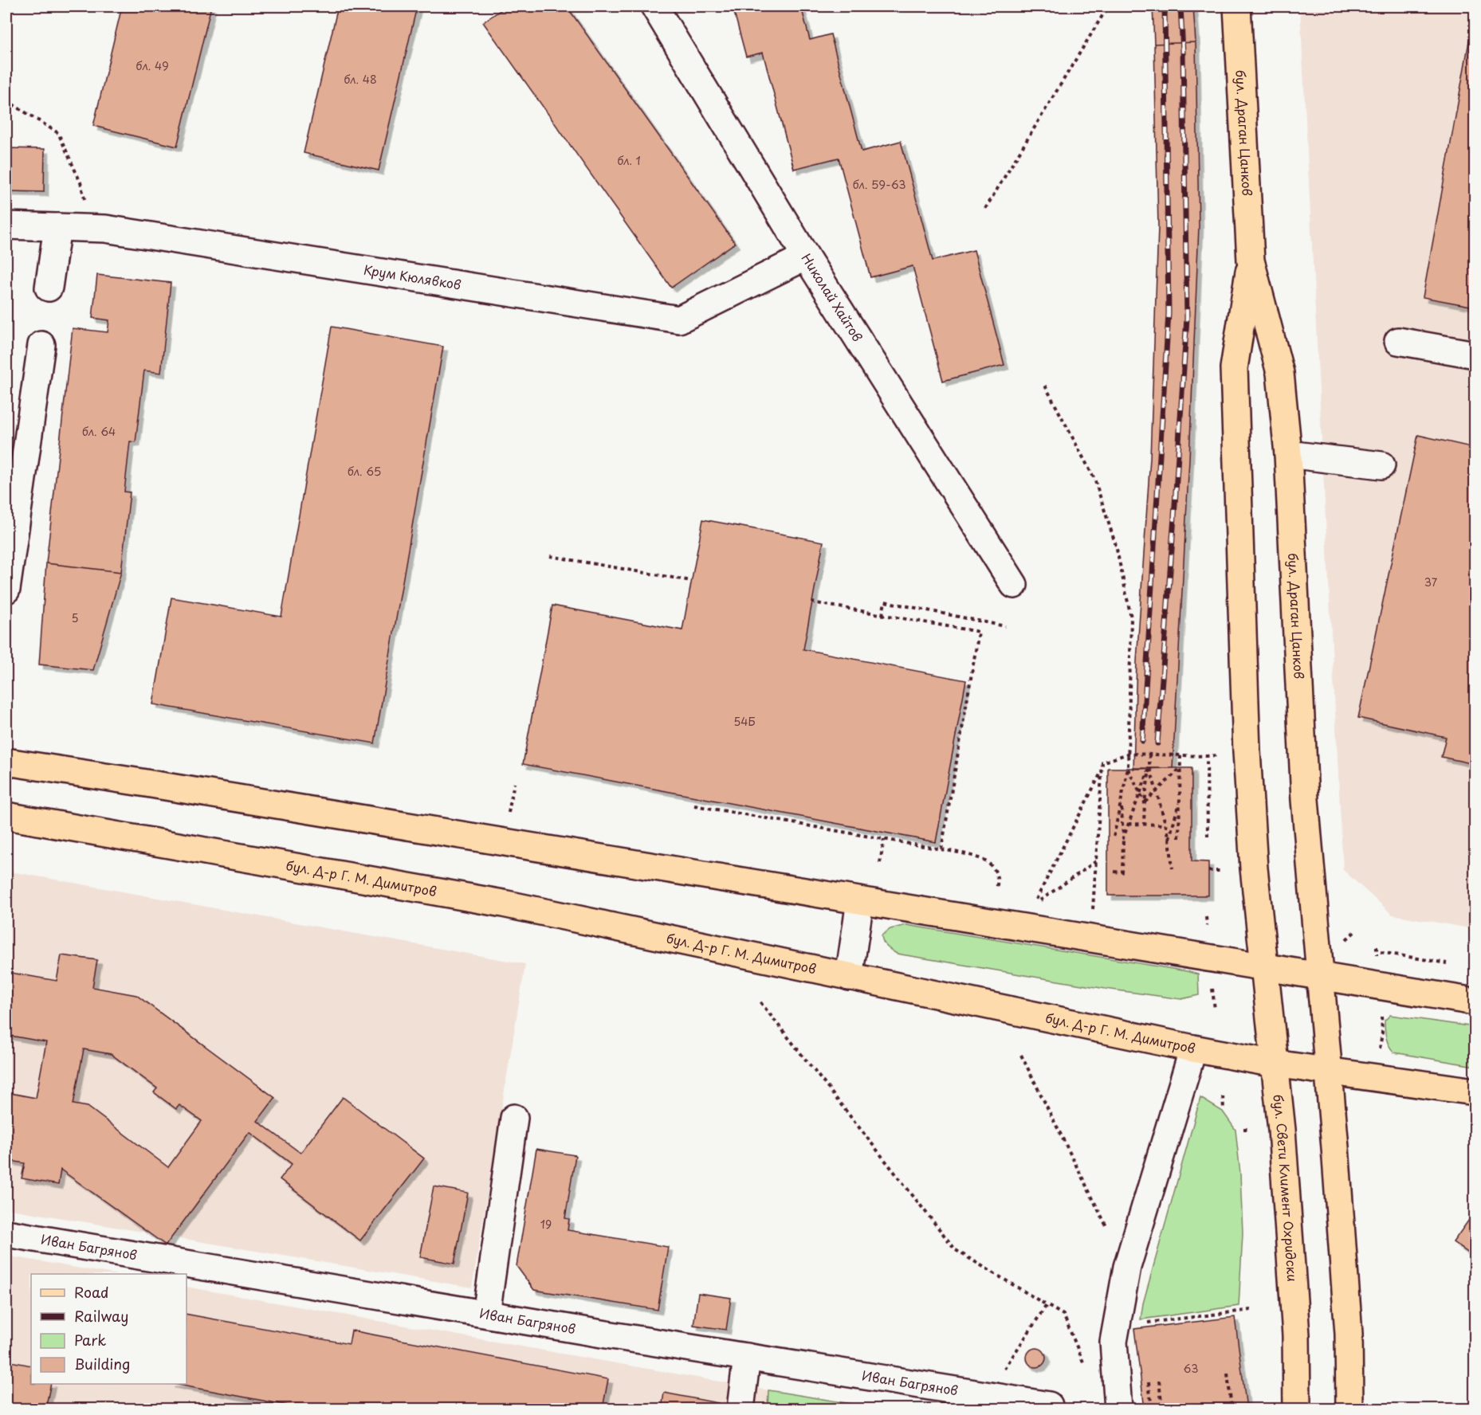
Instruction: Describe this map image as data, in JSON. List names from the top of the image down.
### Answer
{
  "streets": {
    "main road": ["бул. Драган Цанков", "бул. Д-р Г. М. Димитров", "бул. Свети Климент Охридски"],
    "street": ["Крум Кюлявков", "Николай Хайтов", "Иван Багрянов"]
  },
  "crossings": [
    ["бул. Драган Цанков", "бул. Свети Климент Охридски"],
    ["Крум Кюлявков", "Николай Хайтов"],
    ["бул. Д-р Г. М. Димитров", "бул. Свети Климент Охридски"]
  ],
  "house_numbers": [
    "бл. 49",
    "бл. 48",
    "бл. 1",
    "бл. 59-63",
    "бл. 64",
    "бл. 65",
    "37",
    "5",
    "54Б",
    "19",
    "63"
  ],
  "legend": [
    "Road",
    "Railway",
    "Park",
    "Building"
  ]
}
